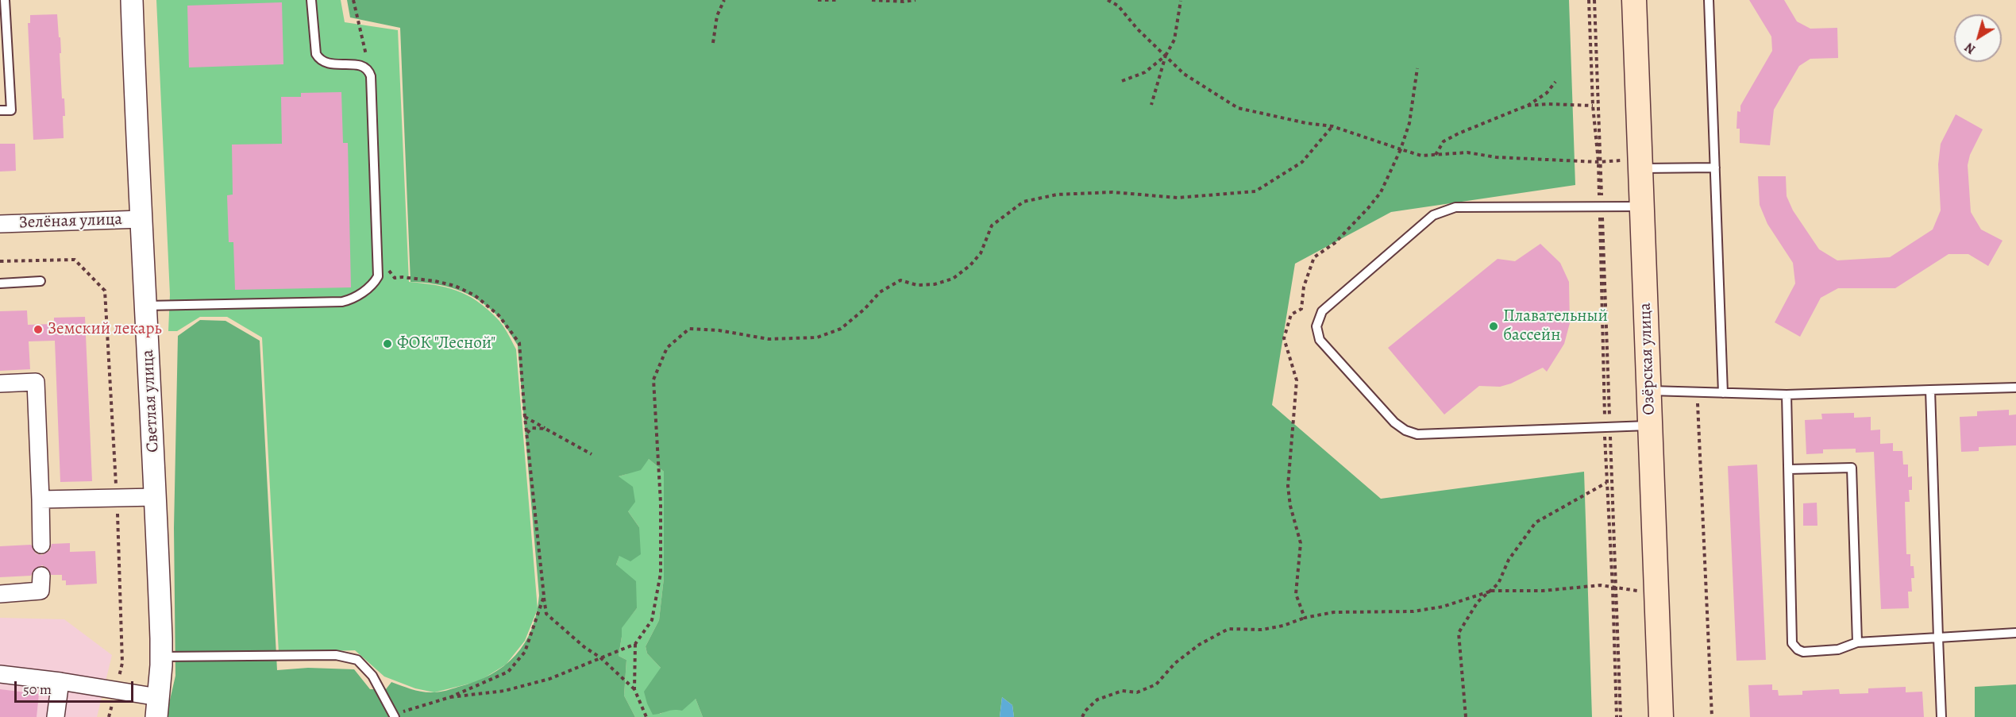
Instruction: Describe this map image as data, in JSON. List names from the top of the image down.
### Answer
{
  "streets": {
    "main road": ["Озёрская улица"],
    "street": ["Зелёная улица", "Светлая улица"]
  },
  "crossings": [
    ["Зелёная улица", "Светлая улица"]
  ],
  "places": ["Плавательный бассейн", "Земский лекарь", "ФОК \"Лесной\""],
  "scale_bar": "50 m",
  "north": "bottom left"
}
